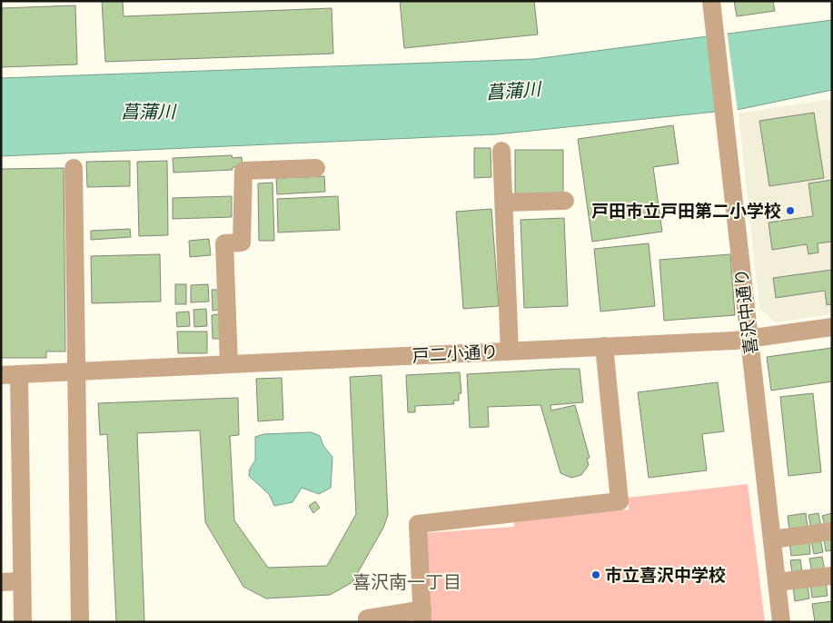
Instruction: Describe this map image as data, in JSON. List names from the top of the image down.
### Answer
{
  "streets": {
    "street": ["喜沢中通り", "戸二小通り"]
  },
  "crossings": [
    ["喜沢中通り", "戸二小通り"]
  ],
  "districts": ["喜沢南一丁目"],
  "water": ["菖蒲川"],
  "places": ["戸田市立戸田第二小学校", "市立喜沢中学校"]
}
